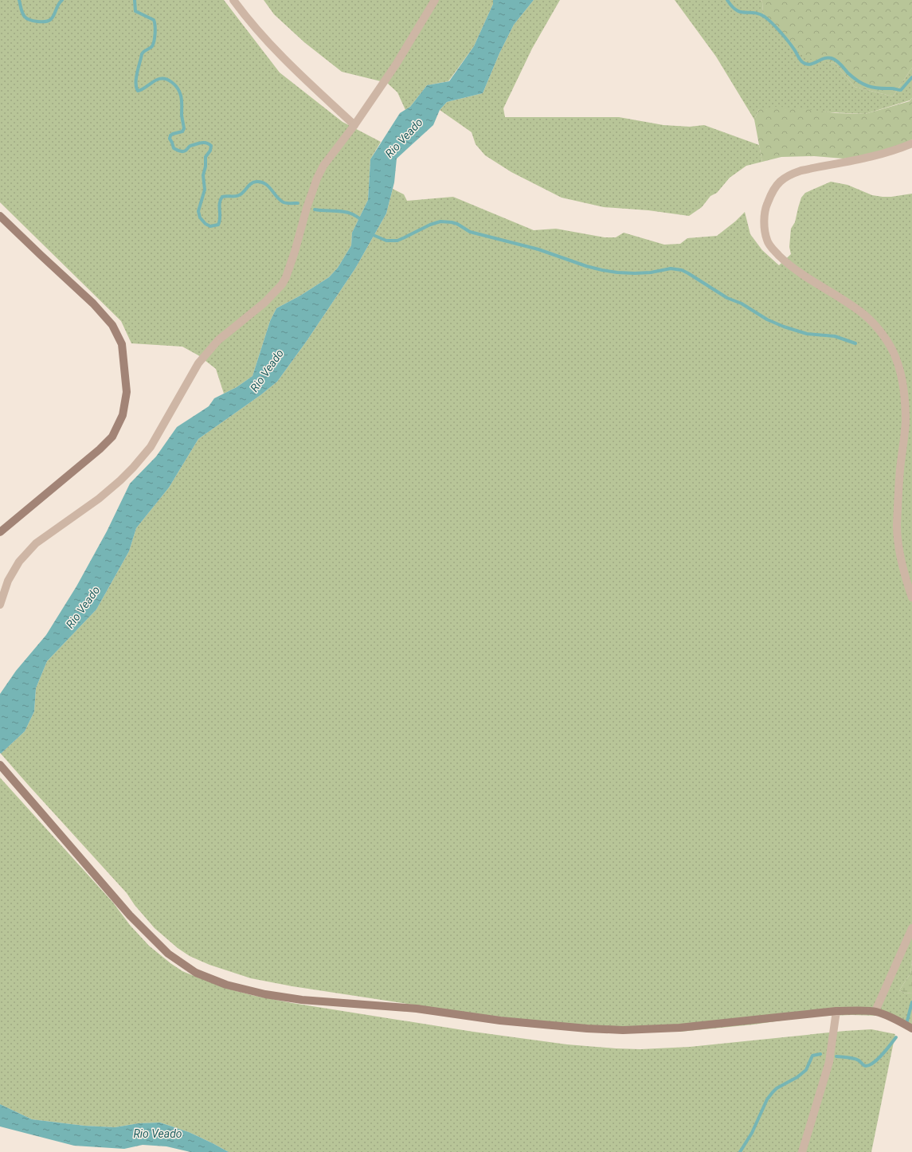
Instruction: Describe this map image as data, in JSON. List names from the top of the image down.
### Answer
{
  "water": ["Rio Veado"]
}
